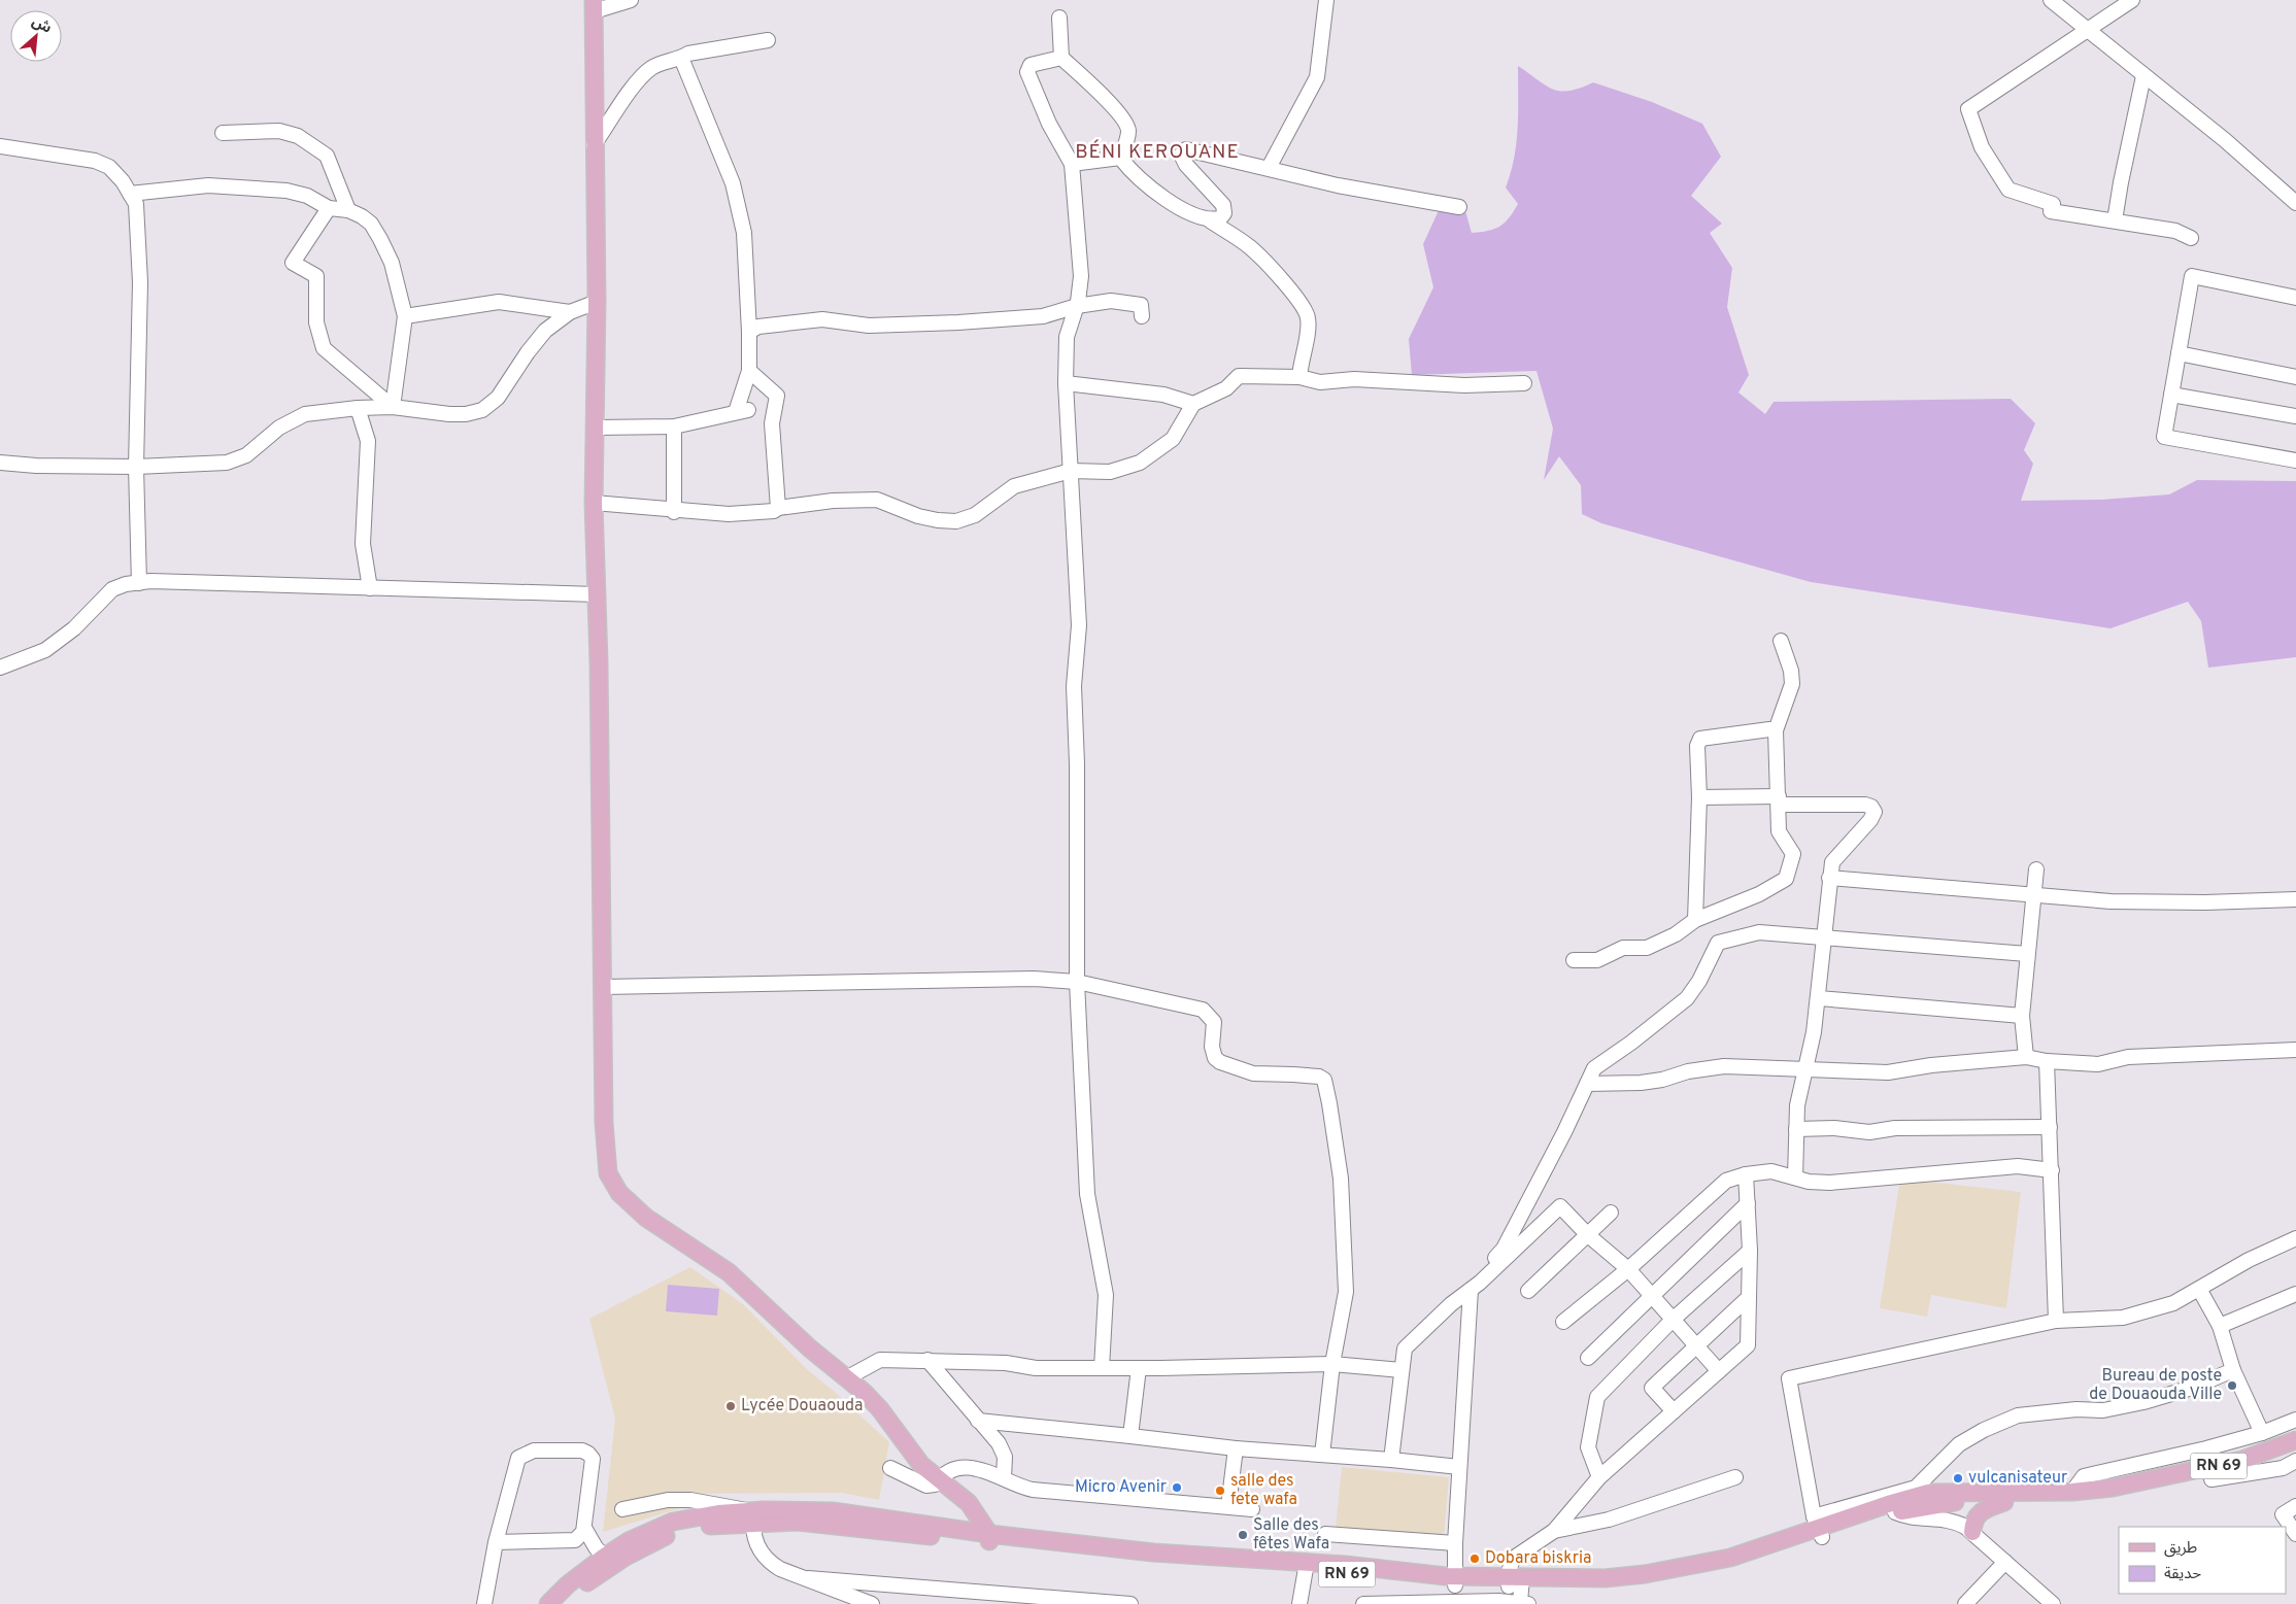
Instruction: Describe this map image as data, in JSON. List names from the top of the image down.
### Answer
{
  "streets": {
    "main road": ["RN 69"]
  },
  "districts": ["BÉNI KEROUANE"],
  "places": [
    "Bureau de poste de Douaouda Ville",
    "Lycée Douaouda",
    "vulcanisateur",
    "Micro Avenir",
    "salle des fete wafa",
    "Salle des fêtes Wafa",
    "Dobara biskria"
  ],
  "legend": ["طريق", "حديقة"],
  "north": "top right"
}
